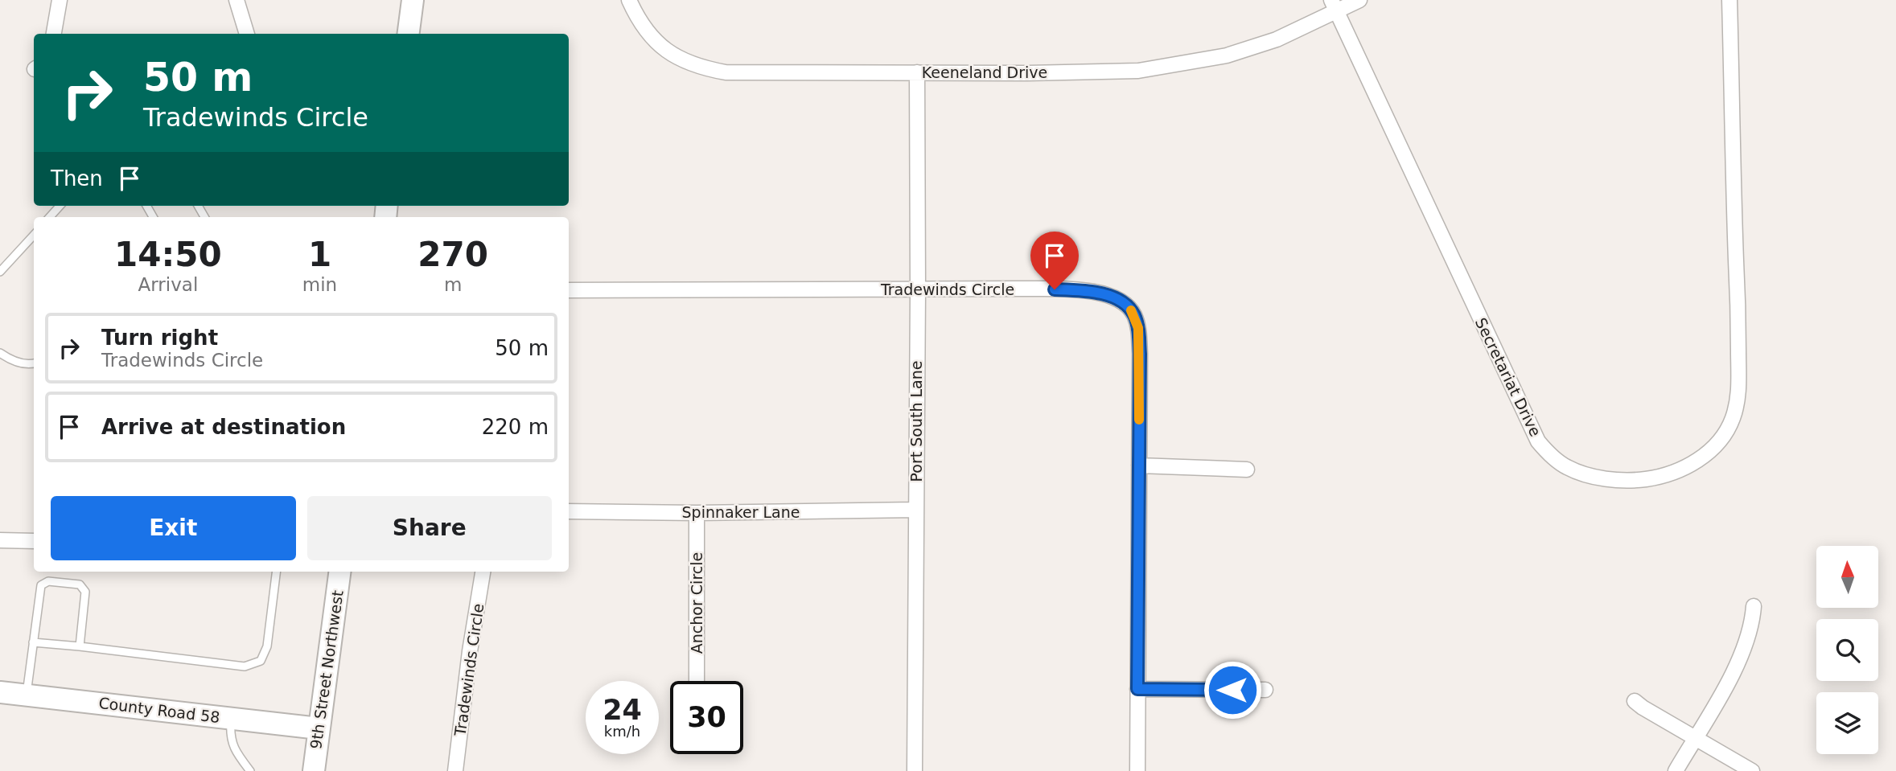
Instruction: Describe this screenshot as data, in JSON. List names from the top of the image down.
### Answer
{
  "streets": {
    "street": [
      "Keeneland Drive",
      "Tradewinds Circle",
      "Secretariat Drive",
      "Port South Lane",
      "Spinnaker Lane",
      "Anchor Circle",
      "9th Street Northwest",
      "County Road 58"
    ]
  },
  "crossings": [
    ["Keeneland Drive", "Secretariat Drive"],
    ["Keeneland Drive", "Port South Lane"],
    ["Tradewinds Circle", "Port South Lane"],
    ["Port South Lane", "Spinnaker Lane"],
    ["Spinnaker Lane", "Anchor Circle"],
    ["9th Street Northwest", "County Road 58"]
  ],
  "north": "top",
  "page": {
    "turn": ["50 m", "Tradewinds Circle"],
    "then": "Then",
    "eta": [
      "14:50",
      "Arrival",
      "1",
      "min",
      "270",
      "m"
    ],
    "list": [
      {
        "name": "Turn right",
        "note": "Tradewinds Circle",
        "value": "50 m"
      },
      {
        "name": "Arrive at destination",
        "value": "220 m"
      }
    ],
    "buttons": ["Exit", "Share"],
    "speed": "24 km/h",
    "limit": "30"
  }
}
